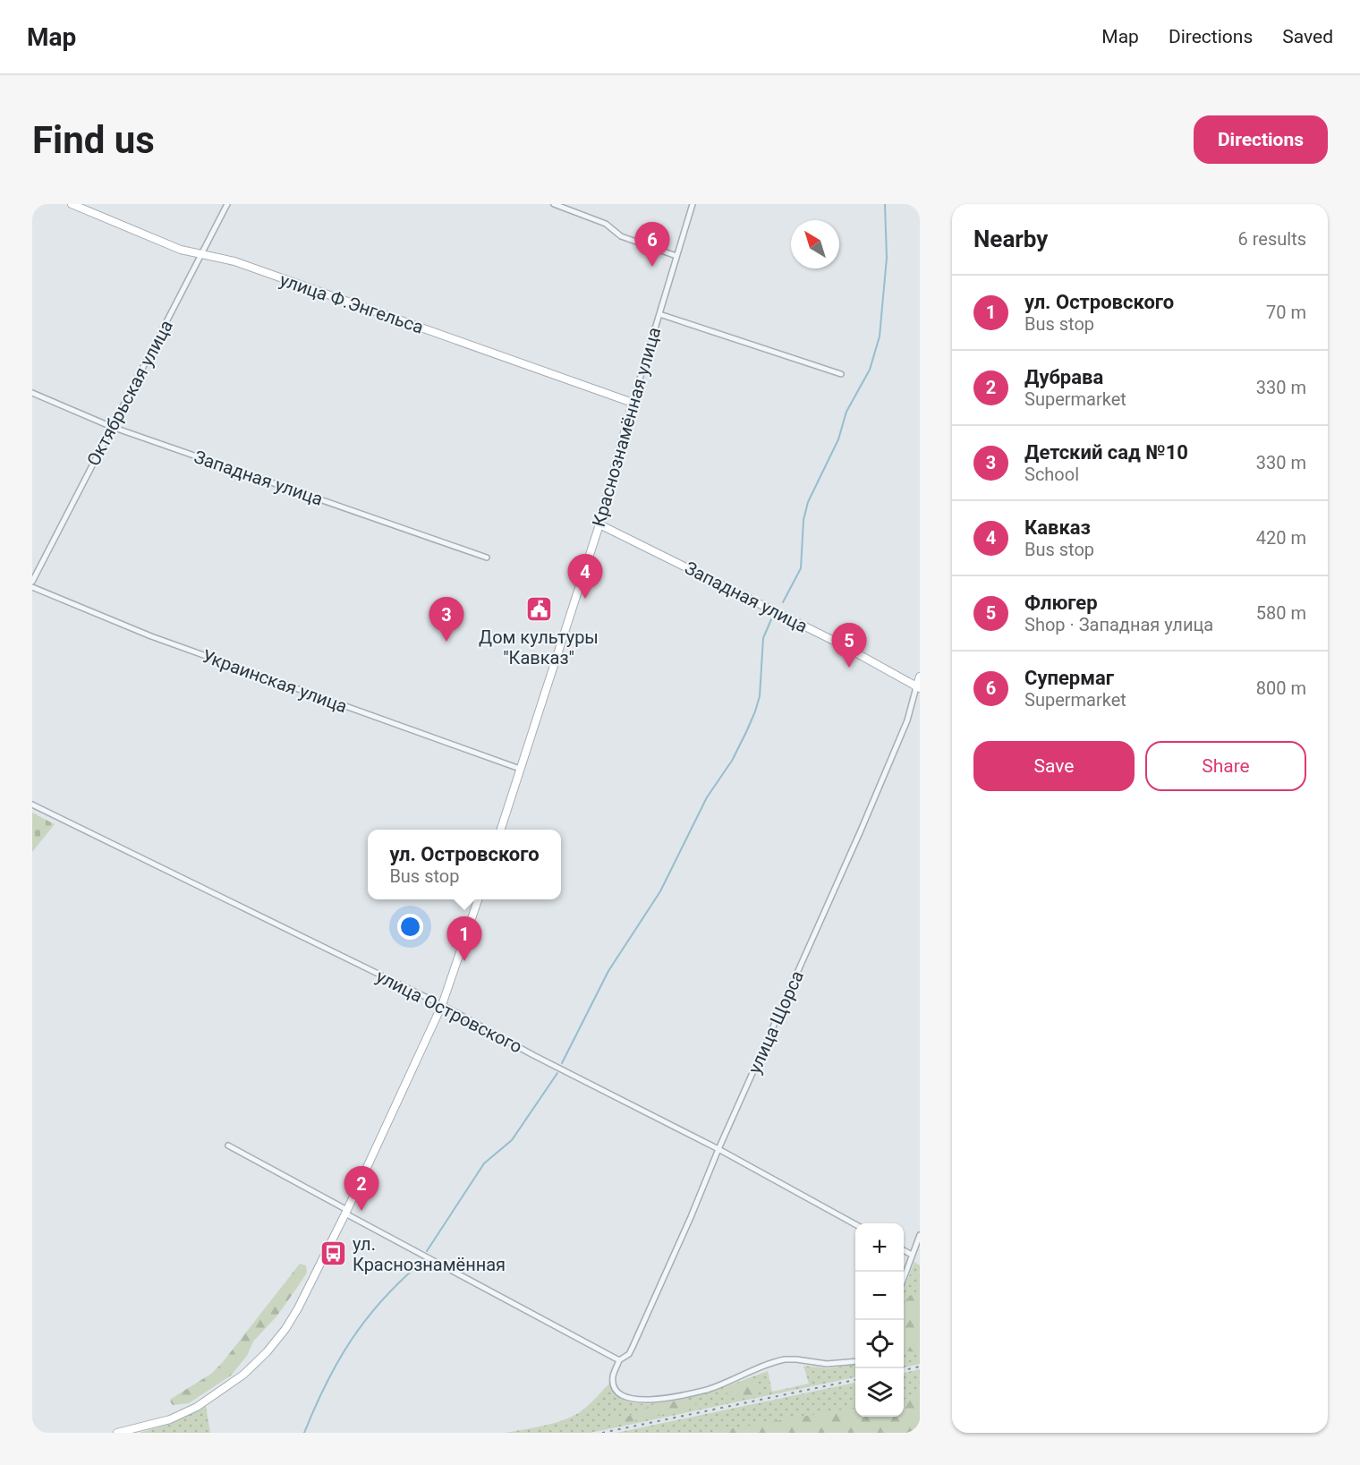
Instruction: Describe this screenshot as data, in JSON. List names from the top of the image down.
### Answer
{
  "streets": {
    "main road": [
      "улица Ф.Энгельса",
      "Краснознамённая улица",
      "Западная улица",
      "улица Щорса"
    ],
    "street": ["Октябрьская улица", "Украинская улица", "улица Островского"]
  },
  "crossings": [
    ["улица Ф.Энгельса", "Октябрьская улица"],
    ["улица Ф.Энгельса", "Краснознамённая улица"],
    ["Октябрьская улица", "Западная улица"],
    ["Краснознамённая улица", "Западная улица"],
    ["Краснознамённая улица", "Украинская улица"],
    ["Западная улица", "улица Щорса"],
    ["улица Островского", "улица Щорса"]
  ],
  "places": {
    "public building": ["Дом культуры \"Кавказ\""],
    "bus stop": ["ул. Краснознамённая"]
  },
  "north": "top left",
  "page": {
    "header": "Map",
    "nav": ["Map", "Directions", "Saved"],
    "buttons": [
      "Directions",
      ["Save", "Share"]
    ],
    "title": "Find us",
    "heading": ["Nearby", "6 results"],
    "pins": [
      "6",
      "4",
      "3",
      "5",
      "1",
      "2"
    ],
    "list": [
      {
        "mark": "1",
        "name": "ул. Островского",
        "note": "Bus stop",
        "value": "70 m"
      },
      {
        "mark": "2",
        "name": "Дубрава",
        "note": "Supermarket",
        "value": "330 m"
      },
      {
        "mark": "3",
        "name": "Детский сад №10",
        "note": "School",
        "value": "330 m"
      },
      {
        "mark": "4",
        "name": "Кавказ",
        "note": "Bus stop",
        "value": "420 m"
      },
      {
        "mark": "5",
        "name": "Флюгер",
        "note": "Shop · Западная улица",
        "value": "580 m"
      },
      {
        "mark": "6",
        "name": "Супермаг",
        "note": "Supermarket",
        "value": "800 m"
      }
    ],
    "popup": ["ул. Островского", "Bus stop"],
    "map_buttons": ["+", "−"]
  }
}
